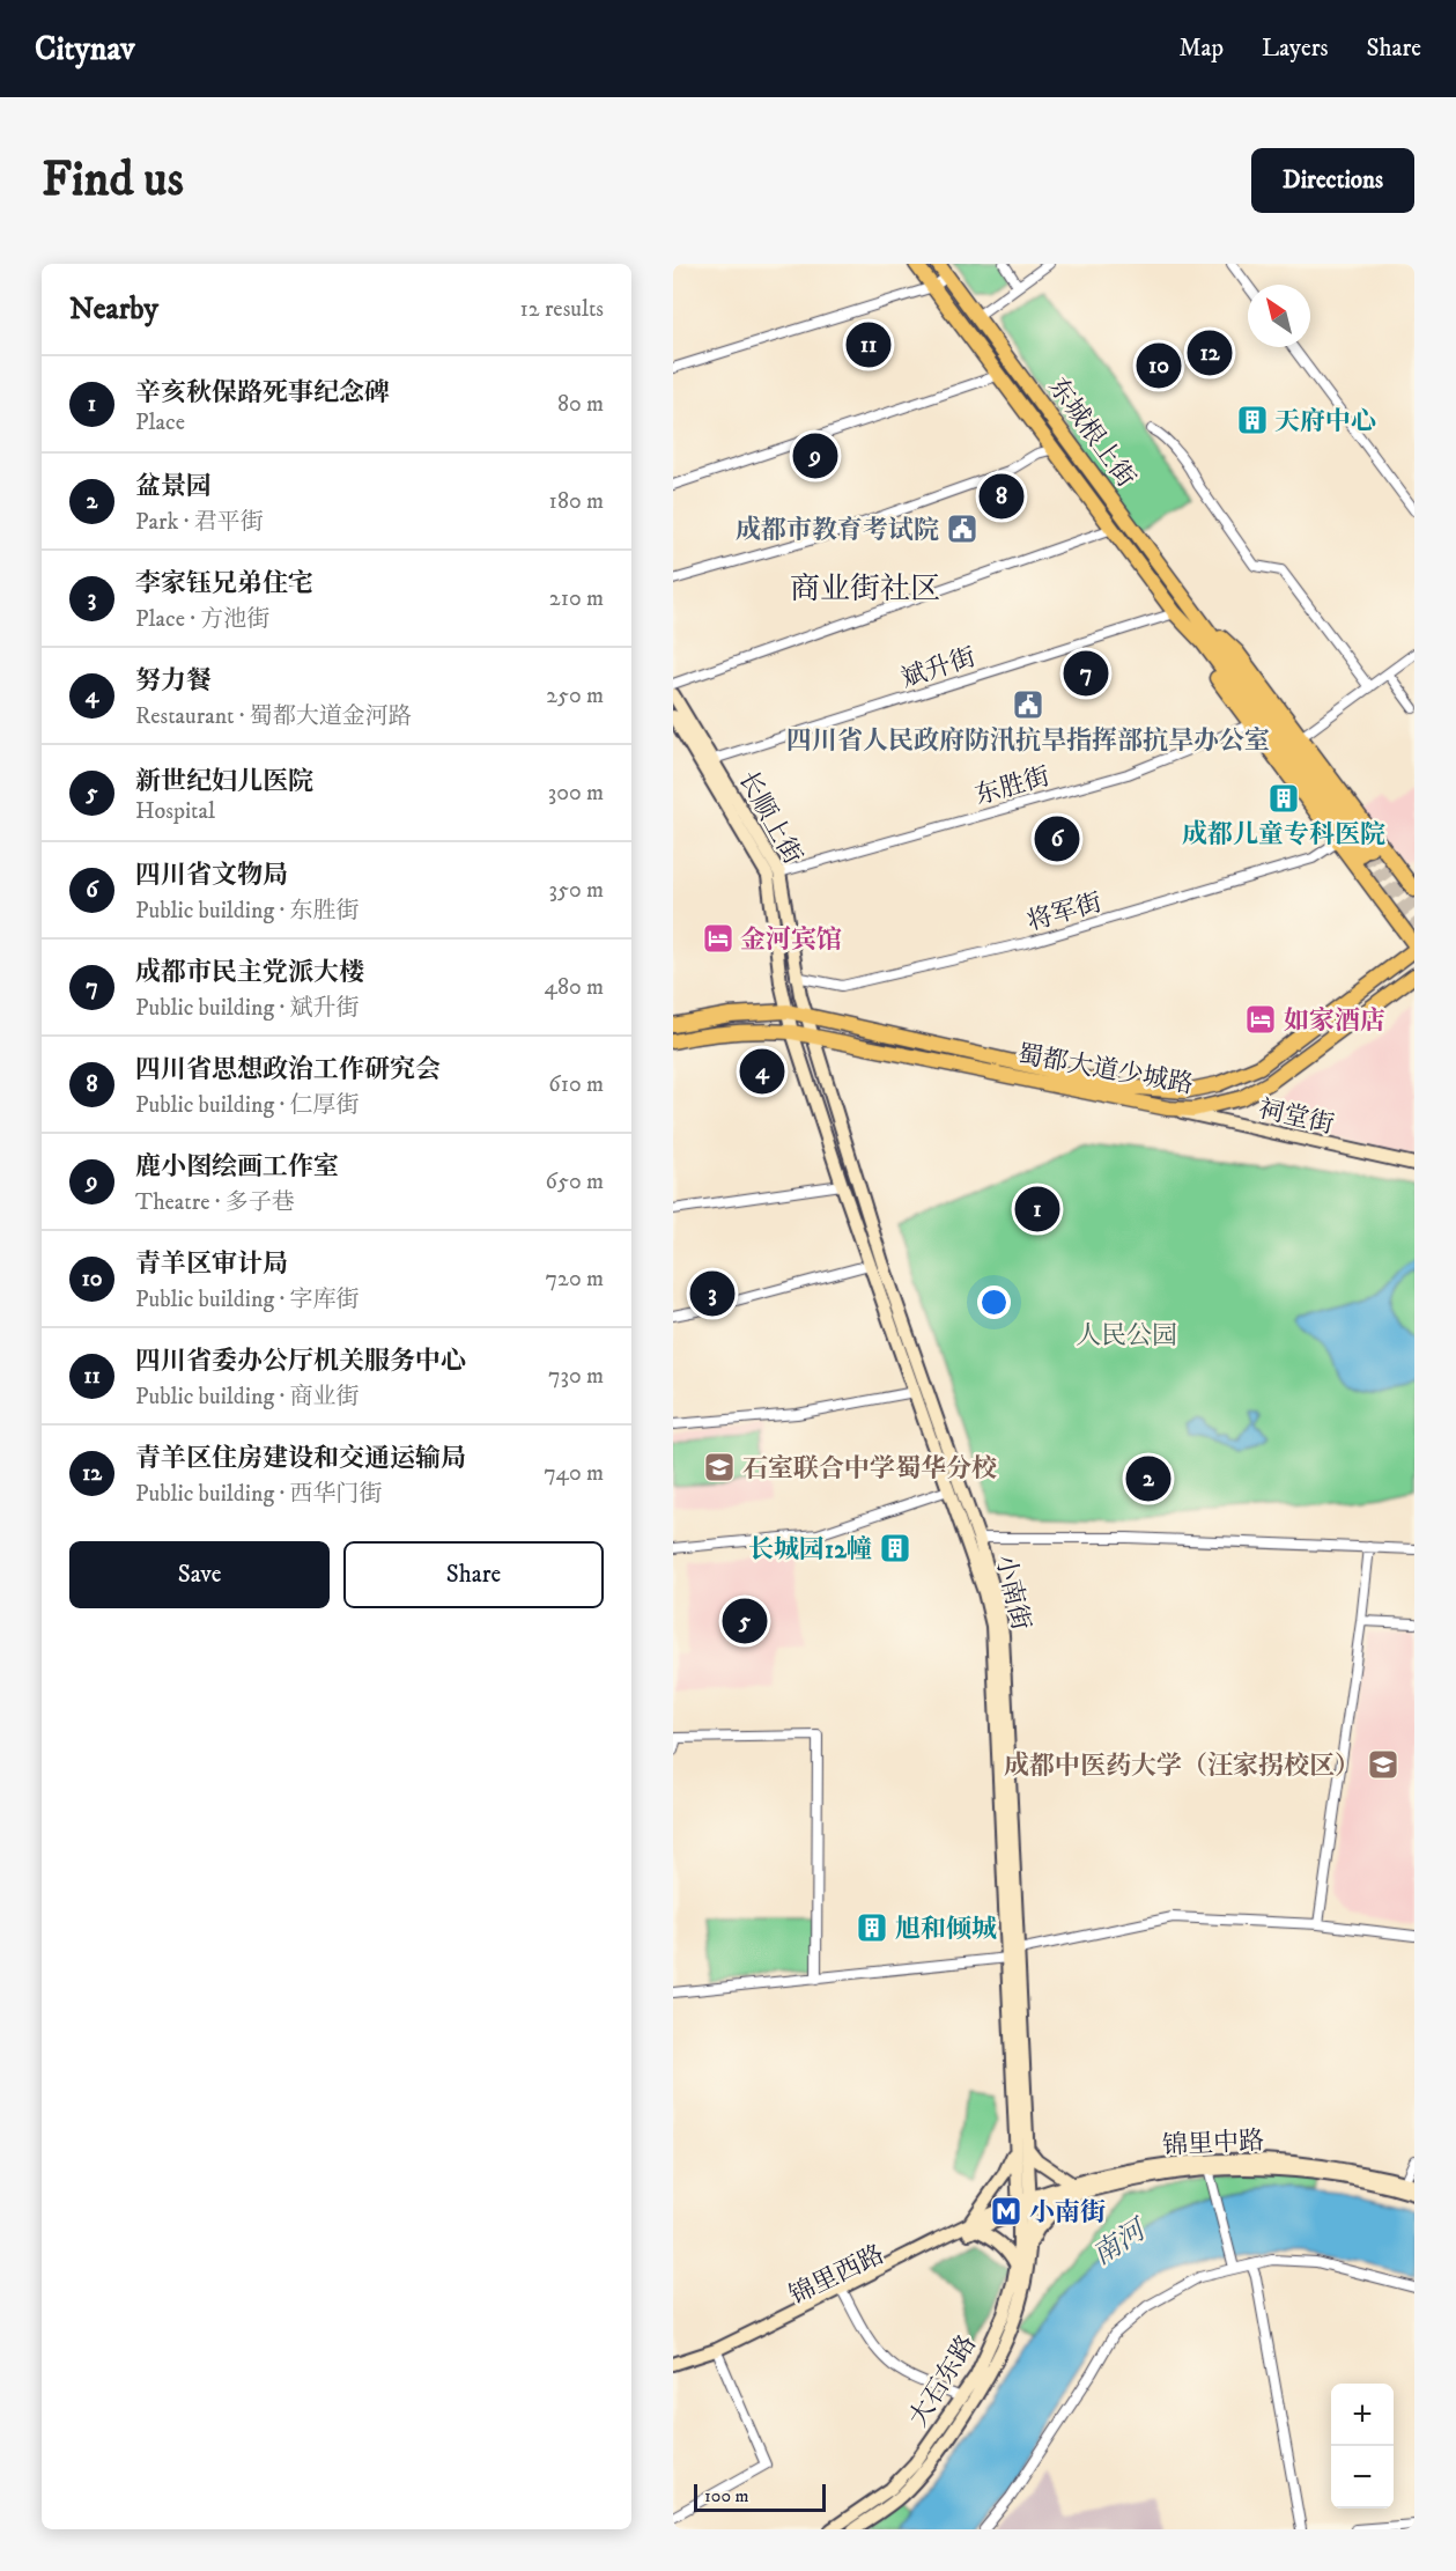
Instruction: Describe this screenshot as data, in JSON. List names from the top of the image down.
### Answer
{
  "streets": {
    "main road": [
      "东城根上街",
      "长顺上街",
      "蜀都大道少城路",
      "祠堂街",
      "小南街",
      "锦里中路",
      "锦里西路",
      "大石东路"
    ],
    "street": ["斌升街", "东胜街", "将军街"]
  },
  "crossings": [
    ["东城根上街", "斌升街"],
    ["东城根上街", "东胜街"],
    ["东城根上街", "将军街"],
    ["斌升街", "长顺上街"],
    ["东胜街", "长顺上街"],
    ["长顺上街", "将军街"],
    ["长顺上街", "蜀都大道少城路"],
    ["长顺上街", "小南街"],
    ["蜀都大道少城路", "祠堂街"],
    ["蜀都大道少城路", "小南街"],
    ["小南街", "锦里中路"],
    ["小南街", "锦里西路"],
    ["小南街", "大石东路"],
    ["锦里中路", "锦里西路"],
    ["锦里中路", "大石东路"],
    ["锦里西路", "大石东路"]
  ],
  "districts": ["商业街社区"],
  "water": ["南河"],
  "parks": ["人民公园"],
  "places": {
    "building": [
      "天府中心",
      "成都儿童专科医院",
      "长城园12幢",
      "旭和倾城"
    ],
    "public building": ["成都市教育考试院", "四川省人民政府防汛抗旱指挥部抗旱办公室"],
    "hotel": ["金河宾馆", "如家酒店"],
    "school or university": ["石室联合中学蜀华分校", "成都中医药大学（汪家拐校区）"],
    "metro station": ["小南街"]
  },
  "scale_bar": "100 m",
  "north": "top left",
  "page": {
    "header": "Citynav",
    "nav": ["Map", "Layers", "Share"],
    "buttons": [
      "Directions",
      ["Save", "Share"]
    ],
    "title": "Find us",
    "heading": ["Nearby", "12 results"],
    "pins": [
      "11",
      "12",
      "10",
      "9",
      "8",
      "7",
      "6",
      "4",
      "1",
      "3",
      "2",
      "5"
    ],
    "list": [
      {
        "mark": "1",
        "name": "辛亥秋保路死事纪念碑",
        "note": "Place",
        "value": "80 m"
      },
      {
        "mark": "2",
        "name": "盆景园",
        "note": "Park · 君平街",
        "value": "180 m"
      },
      {
        "mark": "3",
        "name": "李家钰兄弟住宅",
        "note": "Place · 方池街",
        "value": "210 m"
      },
      {
        "mark": "4",
        "name": "努力餐",
        "note": "Restaurant · 蜀都大道金河路",
        "value": "250 m"
      },
      {
        "mark": "5",
        "name": "新世纪妇儿医院",
        "note": "Hospital",
        "value": "300 m"
      },
      {
        "mark": "6",
        "name": "四川省文物局",
        "note": "Public building · 东胜街",
        "value": "350 m"
      },
      {
        "mark": "7",
        "name": "成都市民主党派大楼",
        "note": "Public building · 斌升街",
        "value": "480 m"
      },
      {
        "mark": "8",
        "name": "四川省思想政治工作研究会",
        "note": "Public building · 仁厚街",
        "value": "610 m"
      },
      {
        "mark": "9",
        "name": "鹿小图绘画工作室",
        "note": "Theatre · 多子巷",
        "value": "650 m"
      },
      {
        "mark": "10",
        "name": "青羊区审计局",
        "note": "Public building · 字库街",
        "value": "720 m"
      },
      {
        "mark": "11",
        "name": "四川省委办公厅机关服务中心",
        "note": "Public building · 商业街",
        "value": "730 m"
      },
      {
        "mark": "12",
        "name": "青羊区住房建设和交通运输局",
        "note": "Public building · 西华门街",
        "value": "740 m"
      }
    ],
    "map_buttons": ["+", "−"],
    "scale": "100 m"
  }
}
